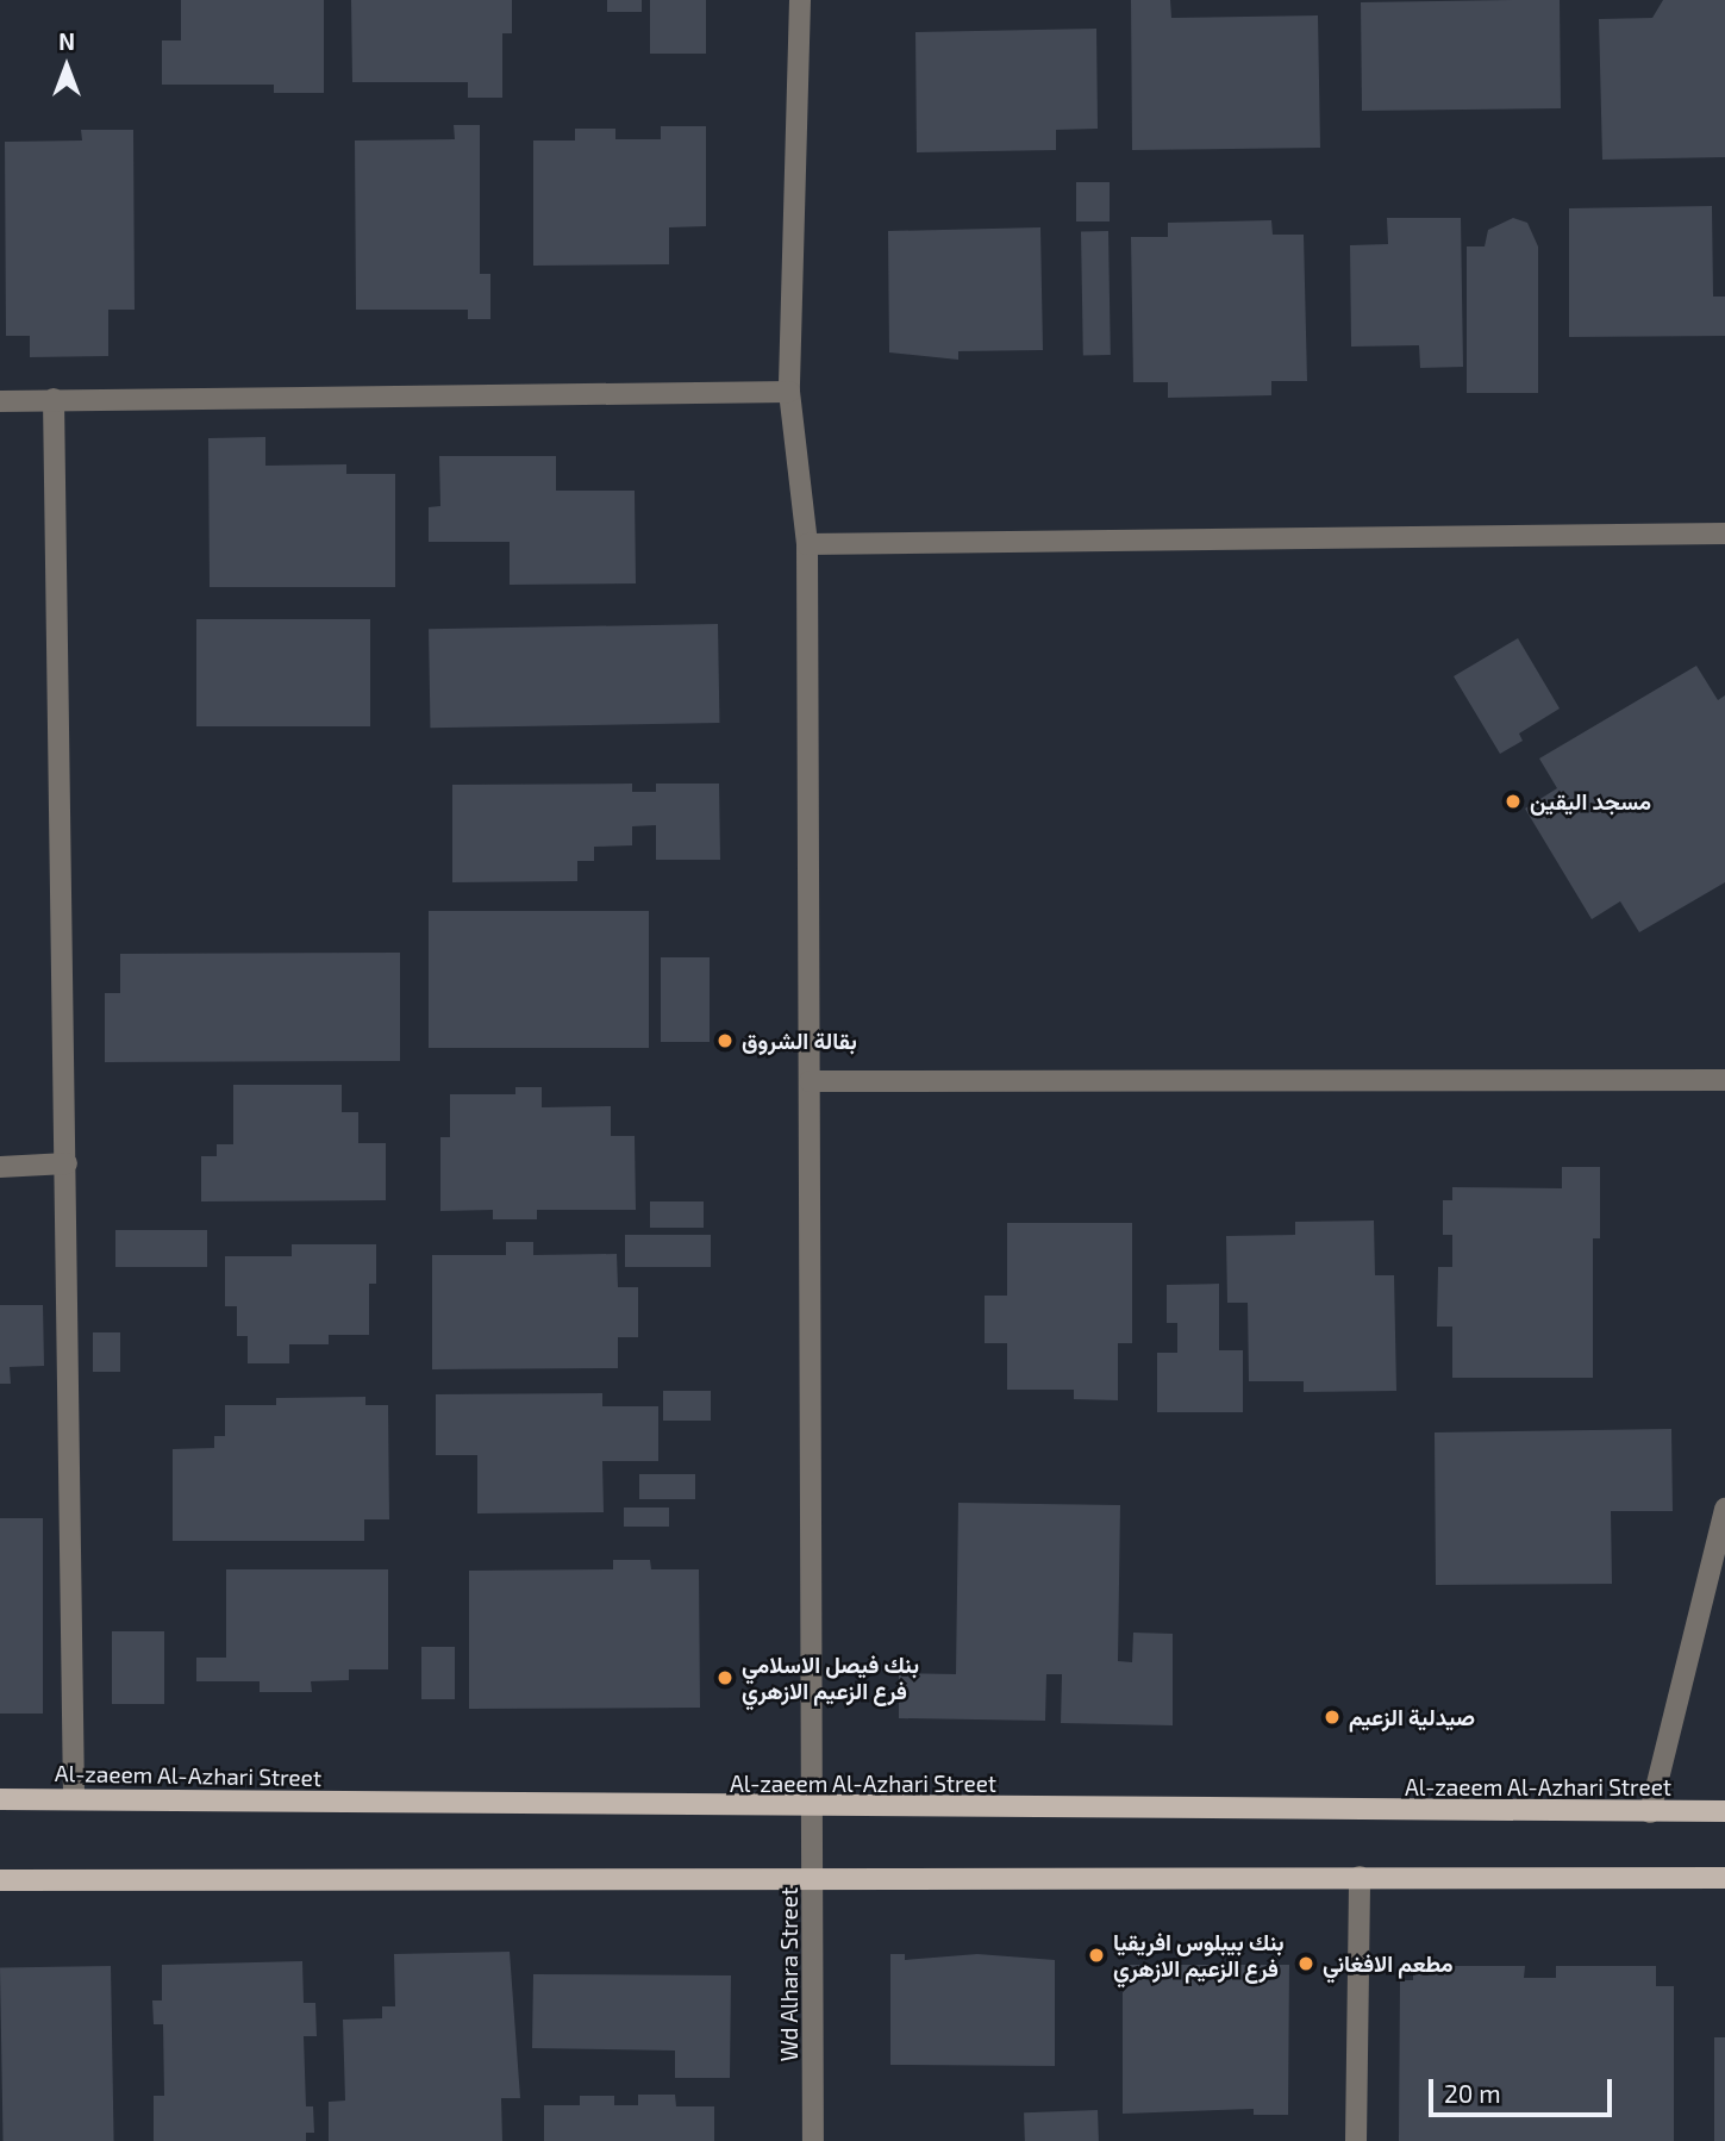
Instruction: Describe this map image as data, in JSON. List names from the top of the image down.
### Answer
{
  "streets": {
    "main road": ["Al-zaeem Al-Azhari Street"],
    "street": ["Wd Alhara Street"]
  },
  "crossings": [
    ["Al-zaeem Al-Azhari Street", "Wd Alhara Street"]
  ],
  "places": [
    "مسجد اليقين",
    "بقالة الشروق",
    "بنك فيصل الاسلامي فرع الزعيم الازهري",
    "صيدلية الزعيم",
    "بنك بيبلوس افريقيا فرع الزعيم الازهري",
    "مطعم الافغاني"
  ],
  "scale_bar": "20 m",
  "north": "top"
}
